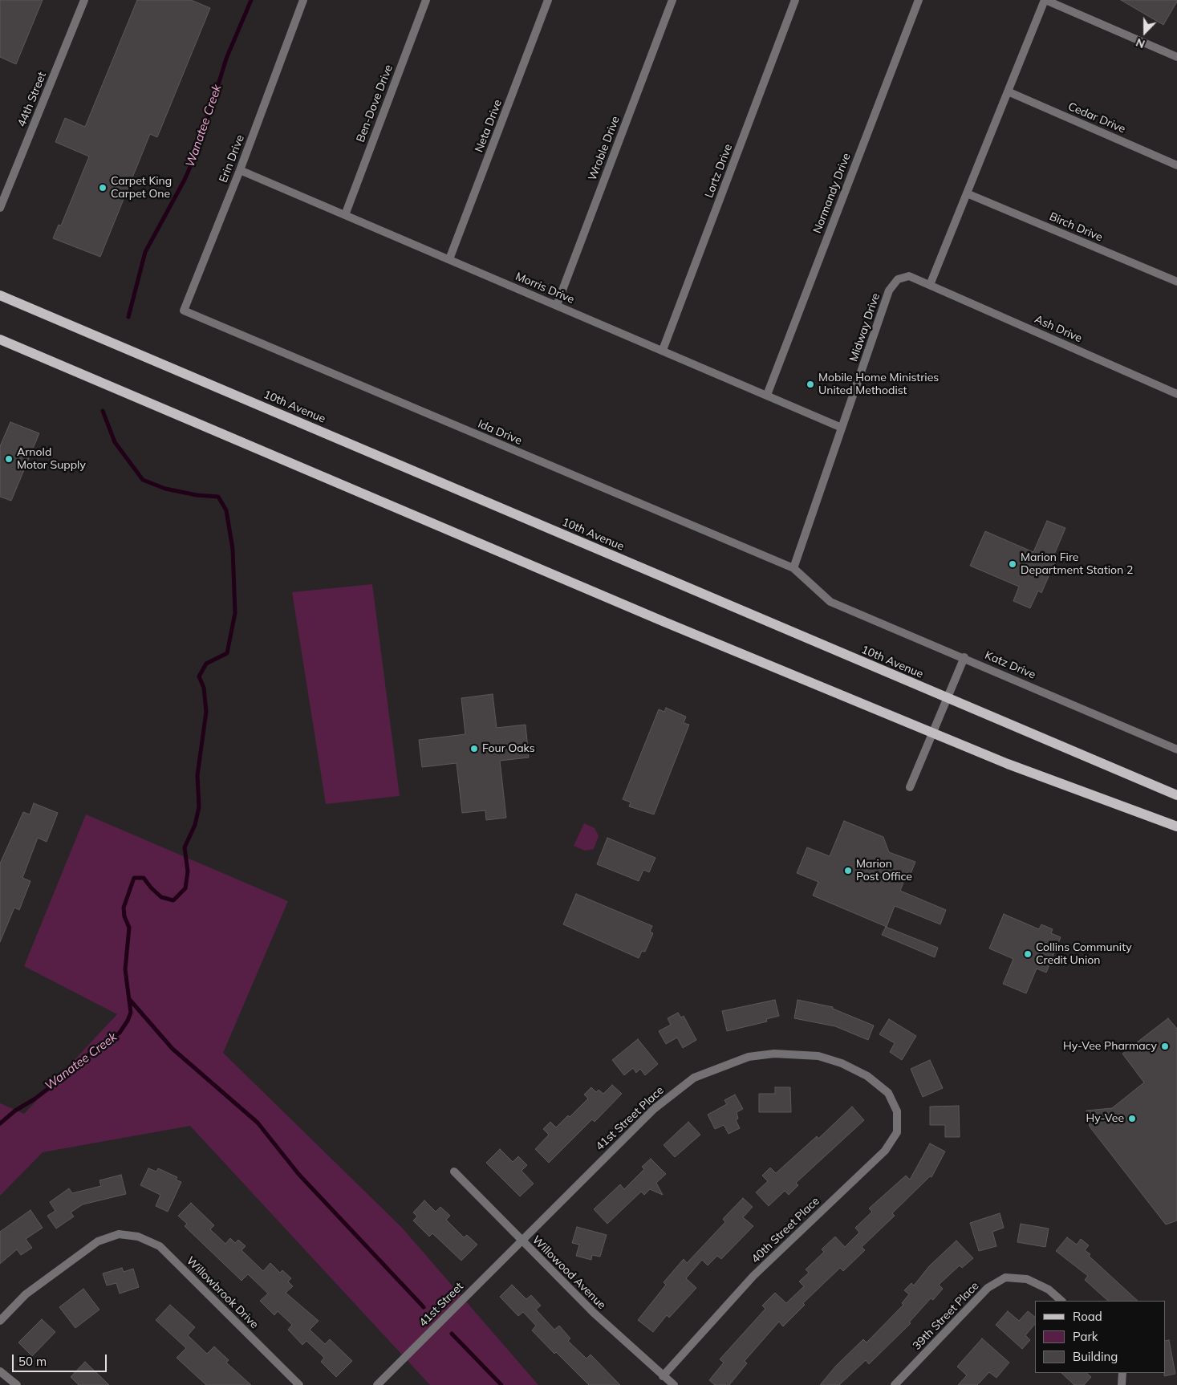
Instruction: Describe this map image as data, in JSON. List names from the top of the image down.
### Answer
{
  "streets": {
    "main road": ["10th Avenue"],
    "street": [
      "44th Street",
      "Ben-Dove Drive",
      "Cedar Drive",
      "Neta Drive",
      "Wroble Drive",
      "Erin Drive",
      "Lortz Drive",
      "Normandy Drive",
      "Birch Drive",
      "Morris Drive",
      "Midway Drive",
      "Ash Drive",
      "Ida Drive",
      "Katz Drive",
      "41st Street Place",
      "40th Street Place",
      "Willowood Avenue",
      "Willowbrook Drive",
      "41st Street",
      "39th Street Place"
    ]
  },
  "crossings": [
    ["Ben-Dove Drive", "Morris Drive"],
    ["Neta Drive", "Morris Drive"],
    ["Wroble Drive", "Morris Drive"],
    ["Erin Drive", "Morris Drive"],
    ["Erin Drive", "Ida Drive"],
    ["Lortz Drive", "Morris Drive"],
    ["Normandy Drive", "Morris Drive"],
    ["Morris Drive", "Midway Drive"],
    ["Midway Drive", "Ash Drive"],
    ["Midway Drive", "Ida Drive"],
    ["41st Street Place", "40th Street Place"],
    ["41st Street Place", "Willowood Avenue"],
    ["41st Street Place", "41st Street"],
    ["40th Street Place", "Willowood Avenue"],
    ["Willowood Avenue", "41st Street"]
  ],
  "water": ["Wanatee Creek"],
  "places": [
    "Carpet King Carpet One",
    "Mobile Home Ministries United Methodist",
    "Arnold Motor Supply",
    "Marion Fire Department Station 2",
    "Four Oaks",
    "Marion Post Office",
    "Collins Community Credit Union",
    "Hy-Vee Pharmacy",
    "Hy-Vee"
  ],
  "legend": ["Road", "Park", "Building"],
  "scale_bar": "50 m",
  "north": "bottom"
}
